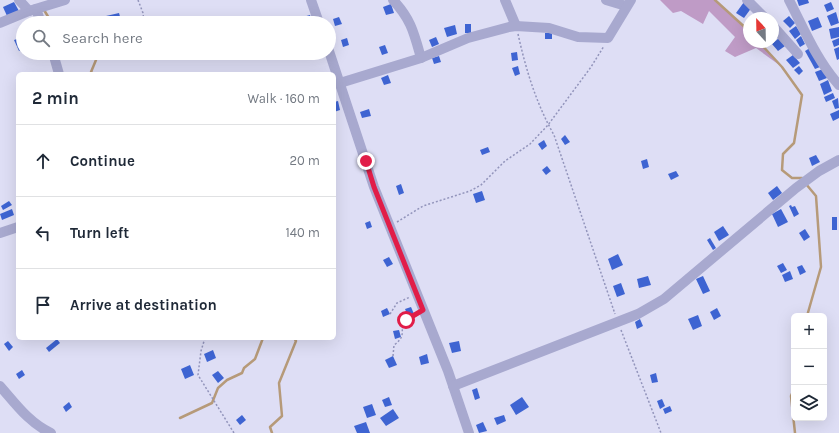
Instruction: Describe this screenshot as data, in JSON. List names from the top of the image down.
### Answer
{
  "north": "top",
  "page": {
    "search": "Search here",
    "heading": ["2 min", "Walk · 160 m"],
    "list": [
      ["Continue", "20 m"],
      ["Turn left", "140 m"],
      "Arrive at destination"
    ],
    "map_buttons": ["+", "−"]
  }
}
